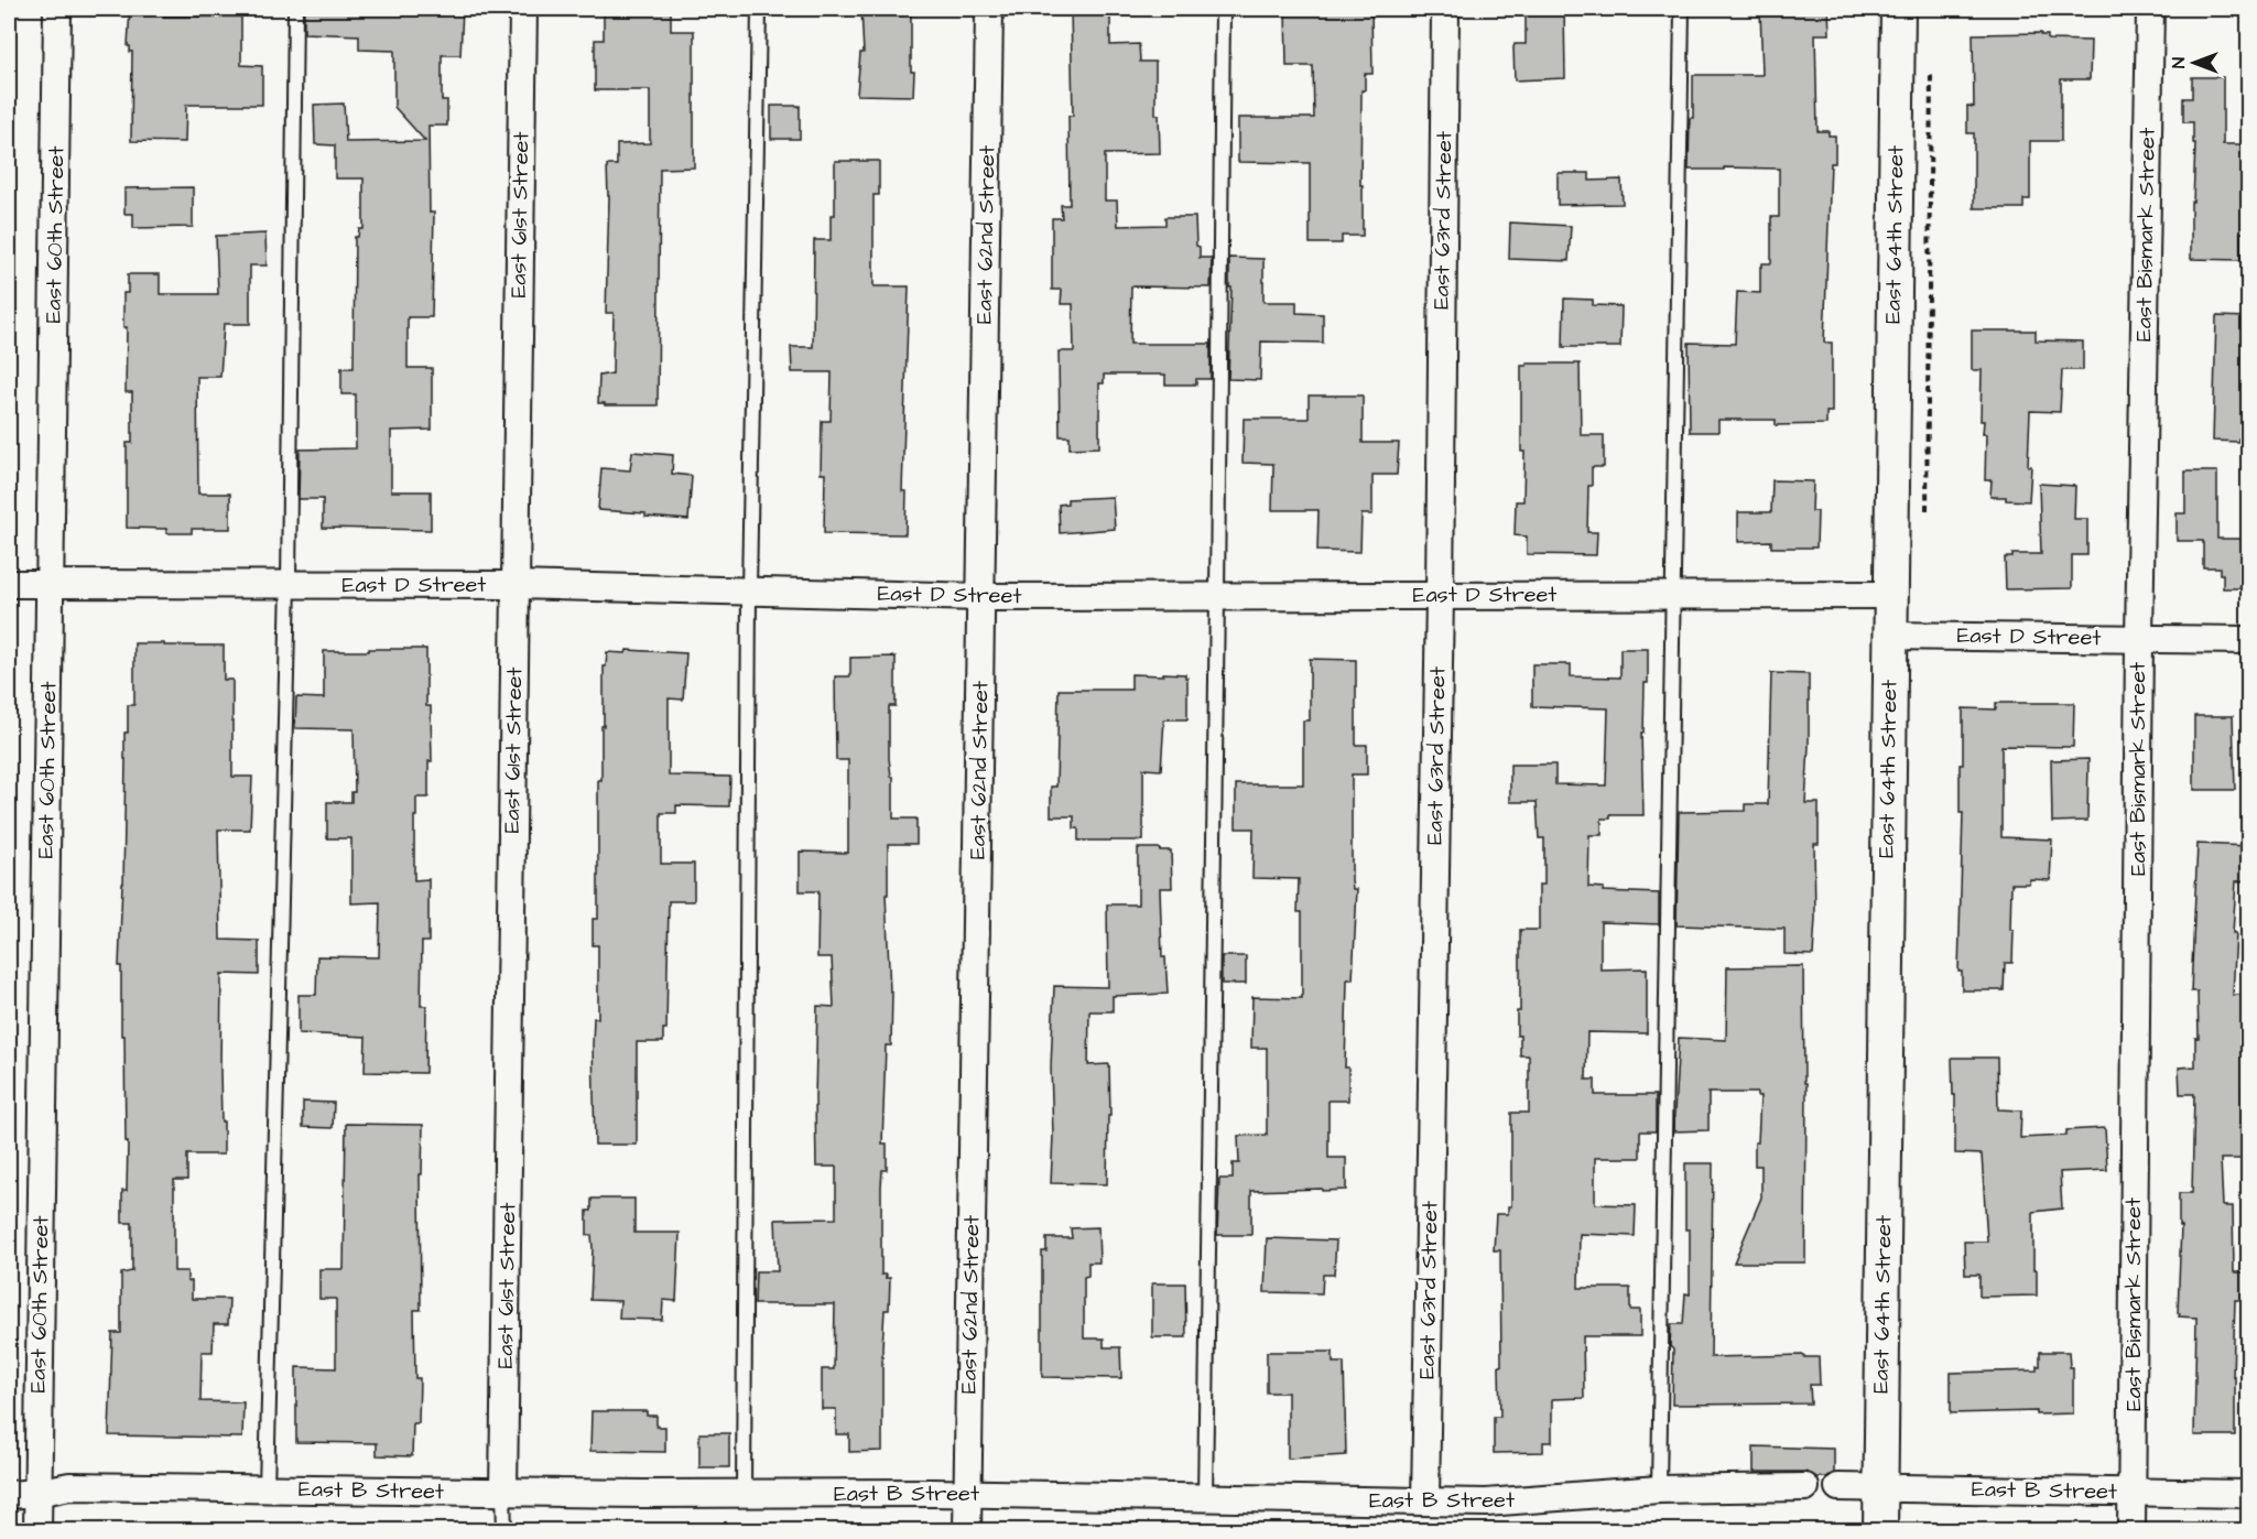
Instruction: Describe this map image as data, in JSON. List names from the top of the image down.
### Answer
{
  "streets": {
    "street": [
      "East 61st Street",
      "East 63rd Street",
      "East 60th Street",
      "East 62nd Street",
      "East 64th Street",
      "East Bismark Street",
      "East D Street",
      "East B Street"
    ]
  },
  "crossings": [
    ["East 61st Street", "East D Street"],
    ["East 61st Street", "East B Street"],
    ["East 63rd Street", "East D Street"],
    ["East 63rd Street", "East B Street"],
    ["East 60th Street", "East D Street"],
    ["East 60th Street", "East B Street"],
    ["East 62nd Street", "East D Street"],
    ["East 62nd Street", "East B Street"],
    ["East 64th Street", "East D Street"],
    ["East 64th Street", "East B Street"],
    ["East Bismark Street", "East D Street"],
    ["East Bismark Street", "East B Street"]
  ],
  "north": "left"
}
